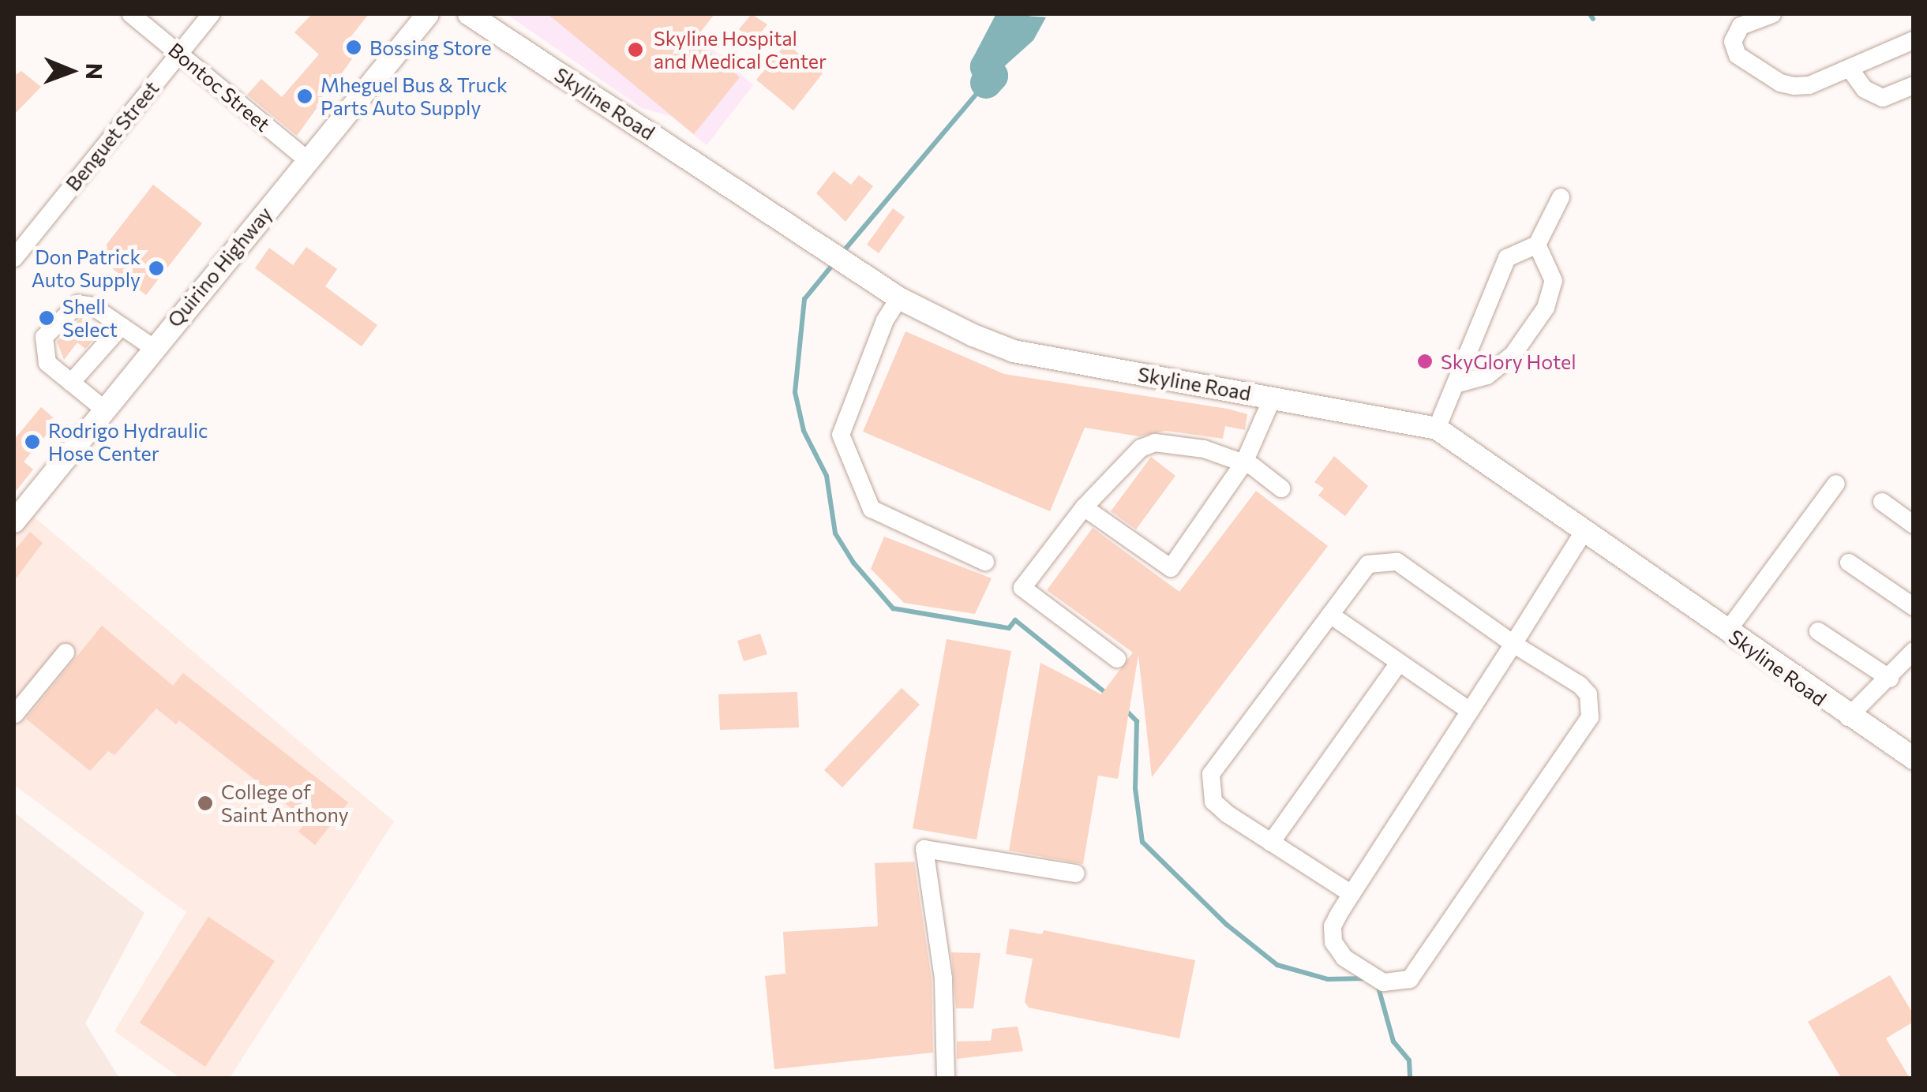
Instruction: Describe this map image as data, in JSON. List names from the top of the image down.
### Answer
{
  "streets": {
    "main road": ["Skyline Road", "Quirino Highway"],
    "street": ["Bontoc Street", "Benguet Street"]
  },
  "crossings": [
    ["Bontoc Street", "Benguet Street"],
    ["Bontoc Street", "Quirino Highway"]
  ],
  "places": [
    "Bossing Store",
    "Skyline Hospital and Medical Center",
    "Mheguel Bus & Truck Parts Auto Supply",
    "Don Patrick Auto Supply",
    "Shell Select",
    "SkyGlory Hotel",
    "Rodrigo Hydraulic Hose Center",
    "College of Saint Anthony"
  ],
  "north": "right"
}
